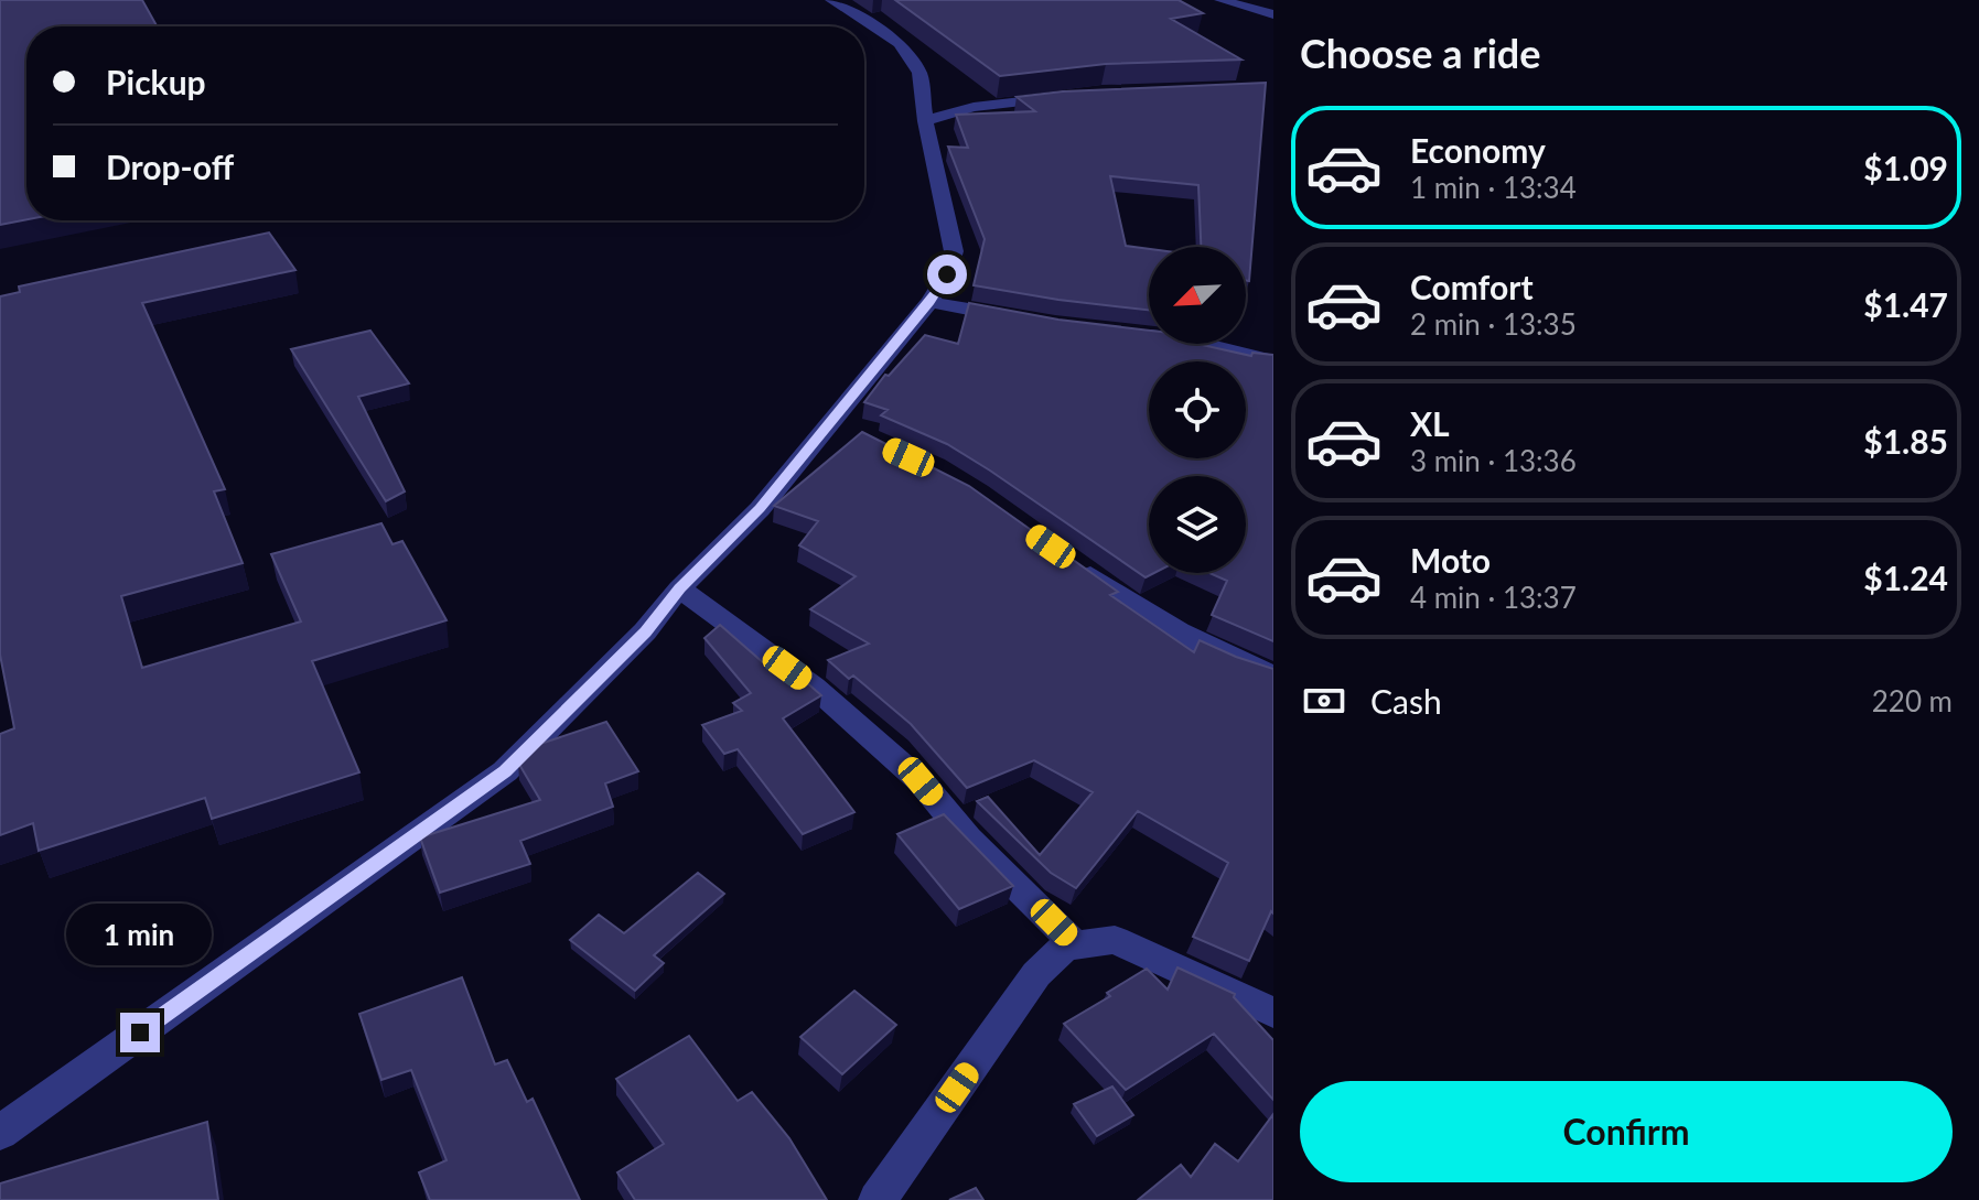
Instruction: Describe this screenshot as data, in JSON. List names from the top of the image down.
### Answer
{
  "north": "bottom left",
  "page": {
    "heading": "Choose a ride",
    "banner": ["Pickup", "Drop-off"],
    "list": [
      {
        "name": "Economy",
        "note": "1 min · 13:34",
        "value": "$1.09"
      },
      {
        "name": "Comfort",
        "note": "2 min · 13:35",
        "value": "$1.47"
      },
      {
        "name": "XL",
        "note": "3 min · 13:36",
        "value": "$1.85"
      },
      {
        "name": "Moto",
        "note": "4 min · 13:37",
        "value": "$1.24"
      }
    ],
    "pay": ["Cash", "220 m"],
    "bubble": "1 min",
    "buttons": "Confirm"
  }
}
